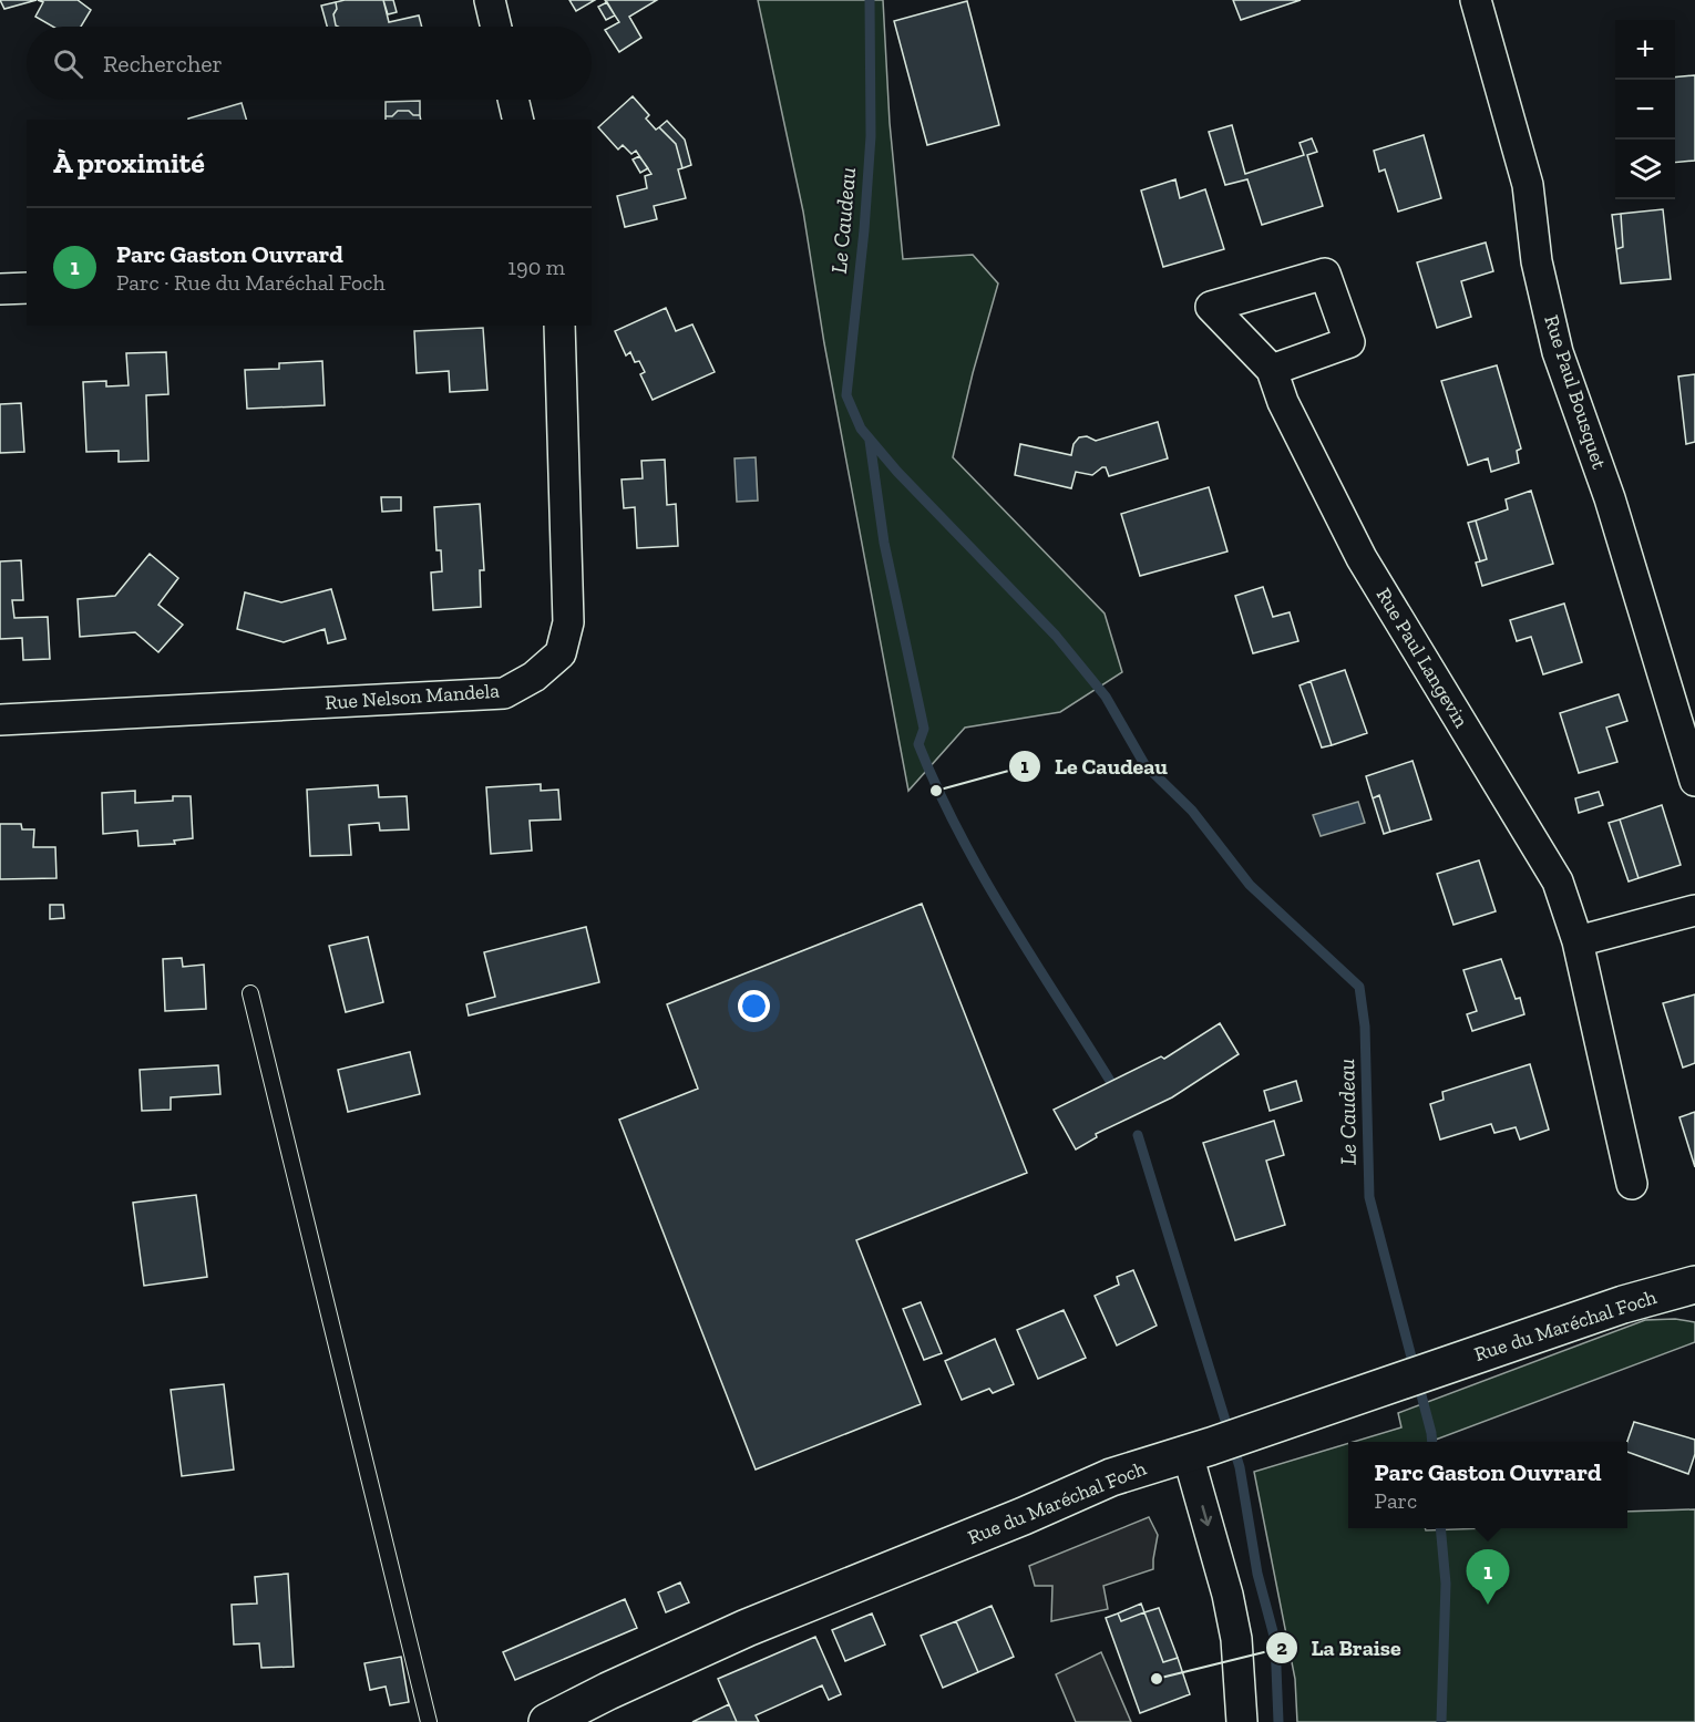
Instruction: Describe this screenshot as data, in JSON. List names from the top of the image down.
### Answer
{
  "streets": {
    "main road": ["Rue du Maréchal Foch"],
    "street": ["Rue Paul Bousquet", "Rue Paul Langevin", "Rue Nelson Mandela"]
  },
  "water": ["Le Caudeau"],
  "places": ["Le Caudeau", "La Braise"],
  "page": {
    "map_buttons": ["+", "−"],
    "search": "Rechercher",
    "heading": "À proximité",
    "list": [
      {
        "mark": "1",
        "name": "Parc Gaston Ouvrard",
        "note": "Parc · Rue du Maréchal Foch",
        "value": "190 m"
      }
    ],
    "popup": ["Parc Gaston Ouvrard", "Parc"],
    "pins": "1"
  }
}
